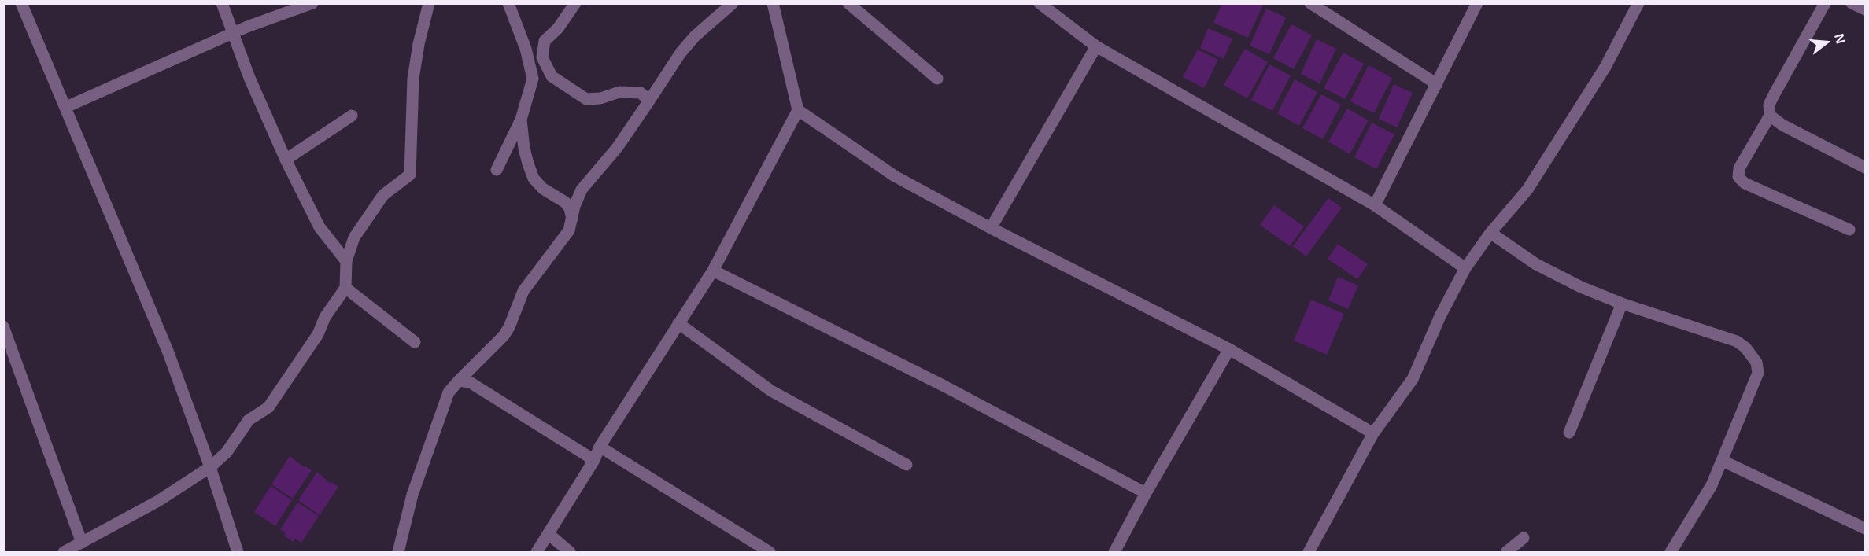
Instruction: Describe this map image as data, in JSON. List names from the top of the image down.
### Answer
{
  "north": "right"
}
